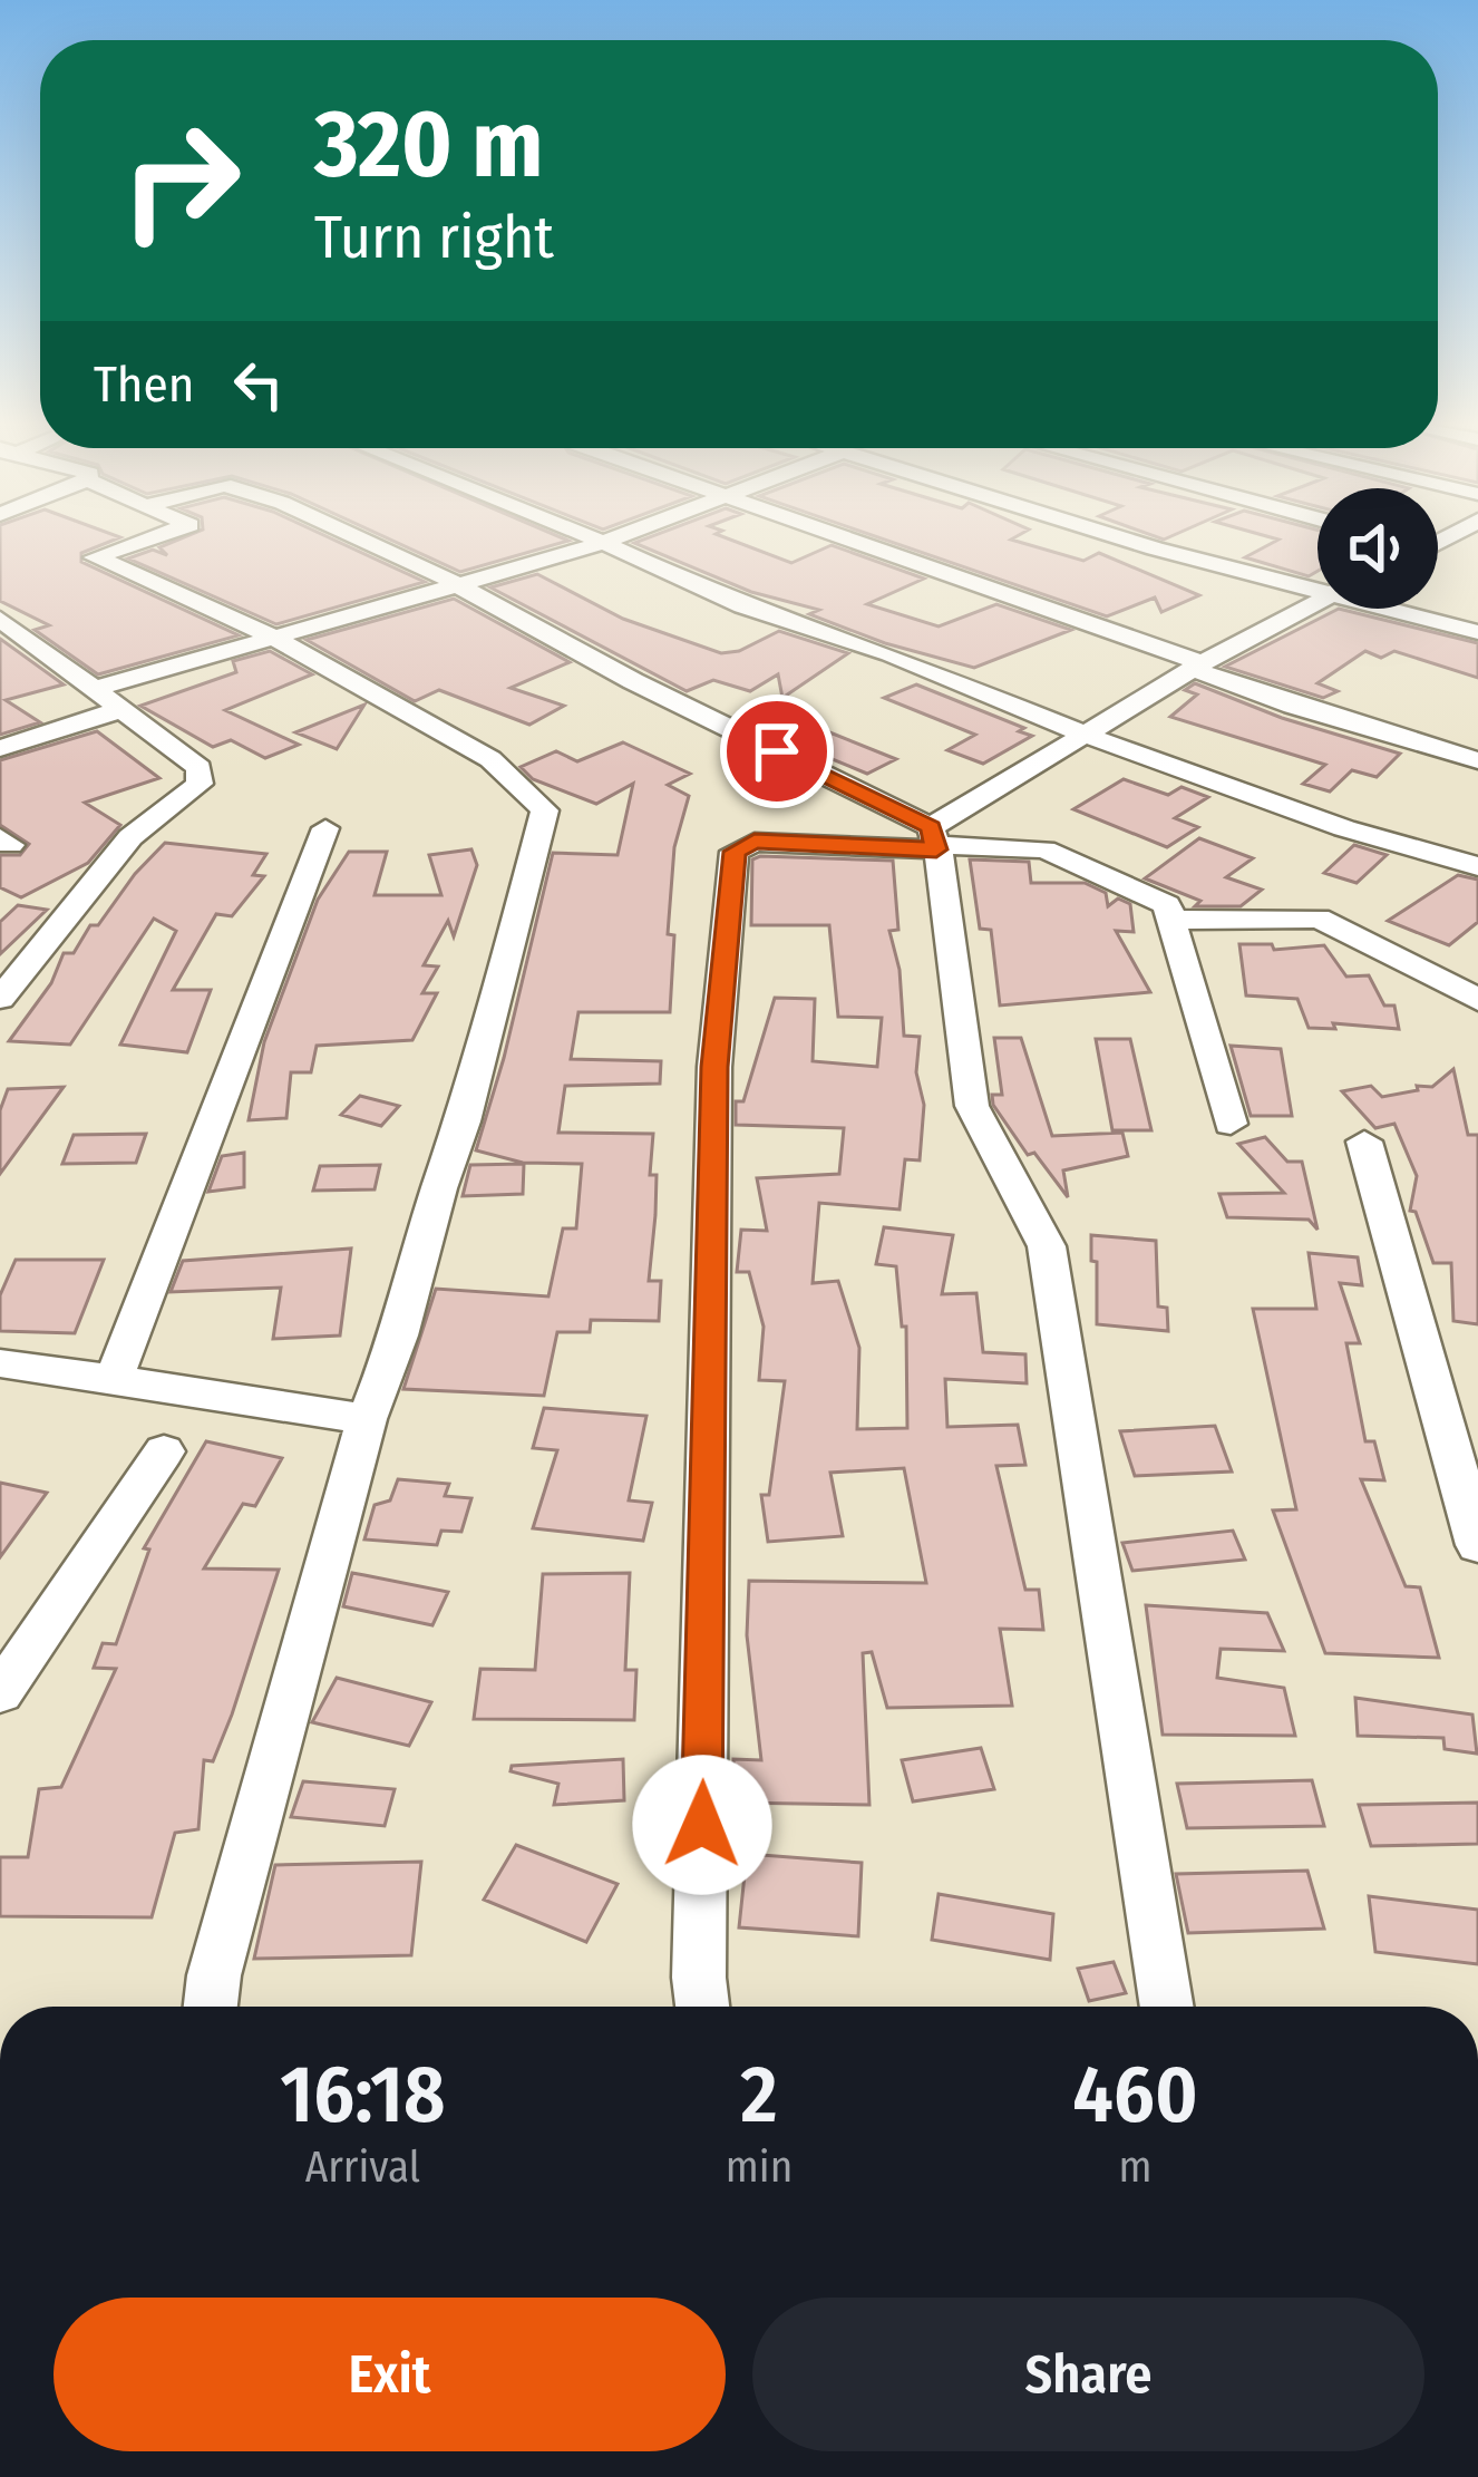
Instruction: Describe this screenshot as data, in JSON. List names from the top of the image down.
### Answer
{
  "page": {
    "turn": ["320 m", "Turn right"],
    "then": "Then",
    "eta": [
      "16:18",
      "Arrival",
      "2",
      "min",
      "460",
      "m"
    ],
    "buttons": ["Exit", "Share"]
  }
}
